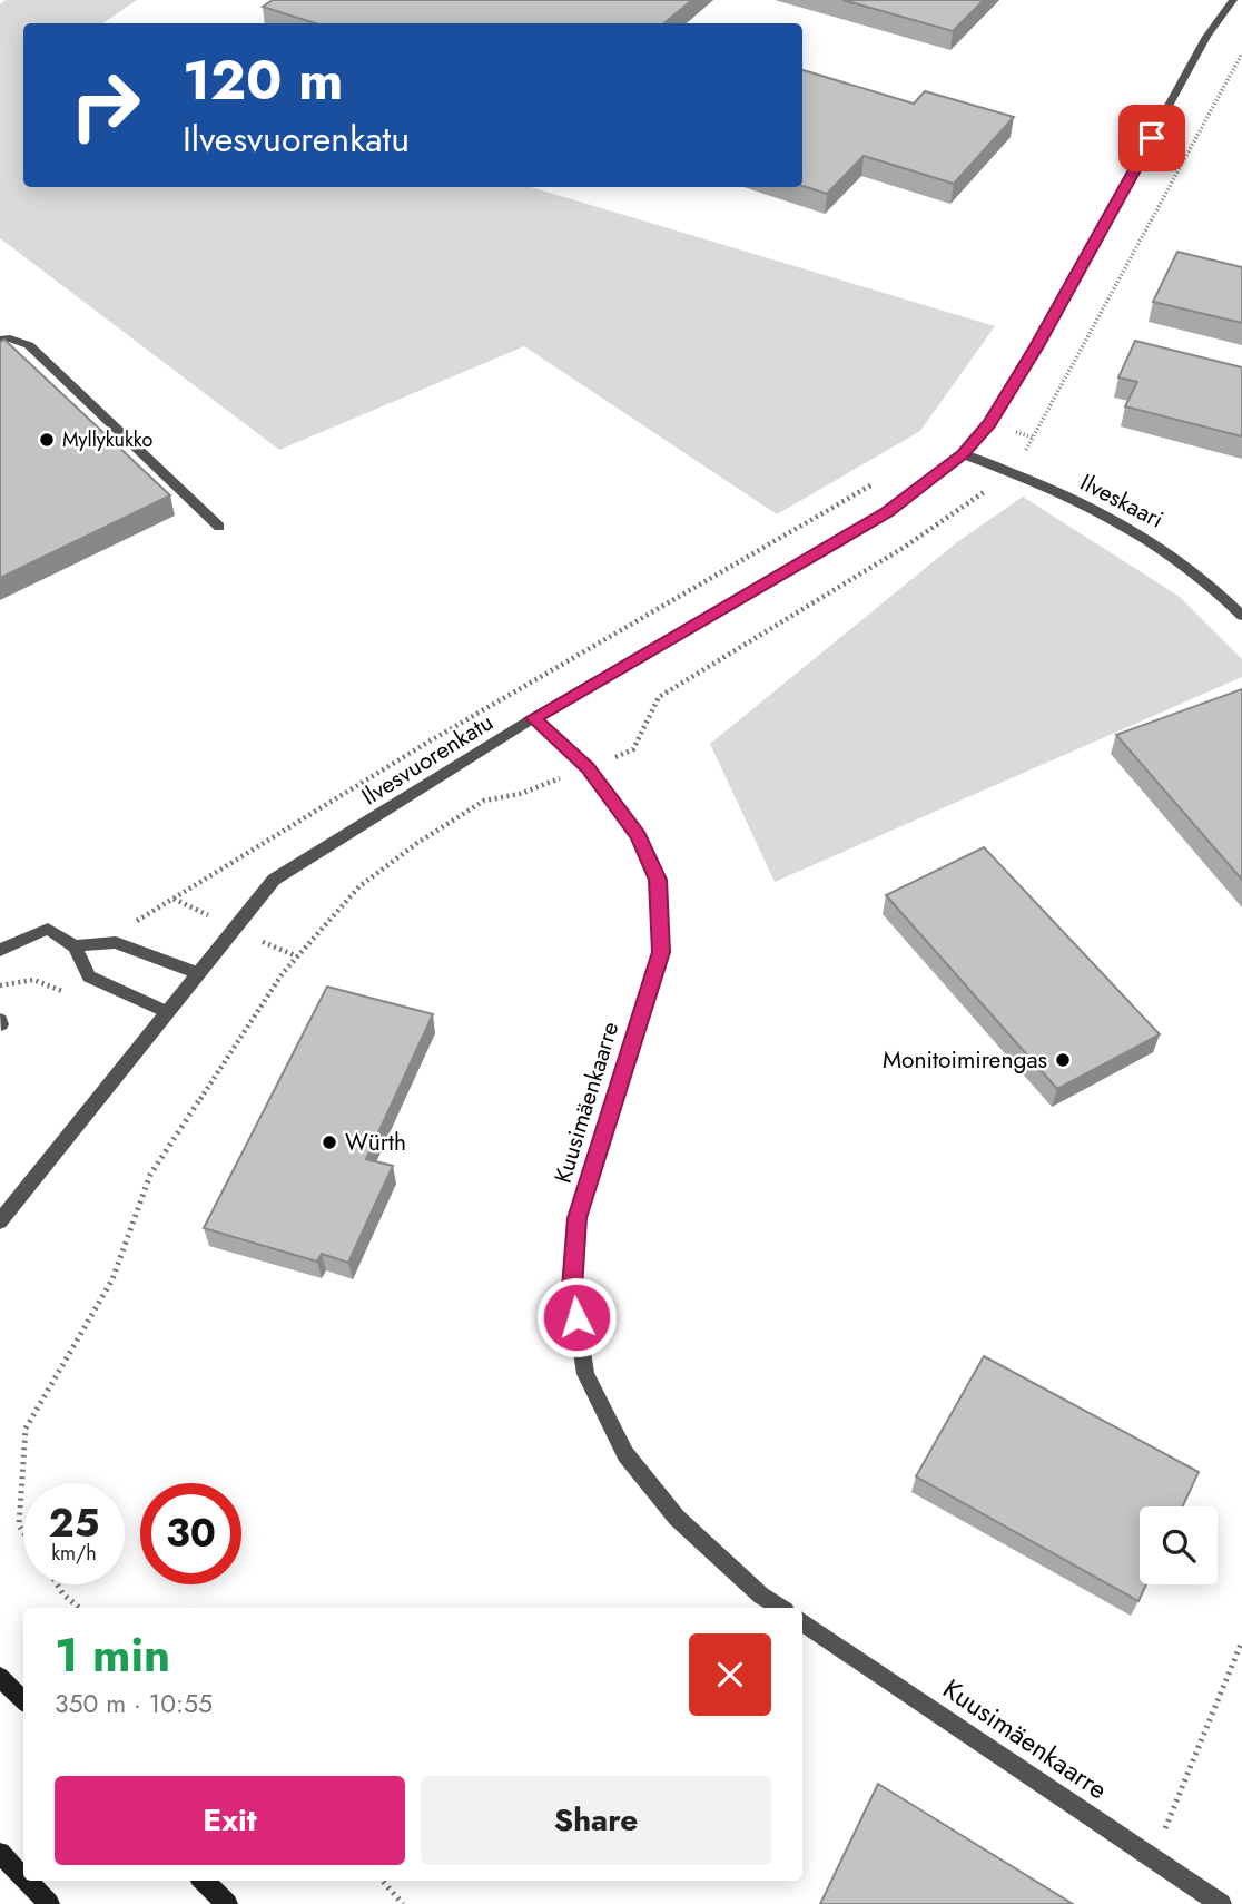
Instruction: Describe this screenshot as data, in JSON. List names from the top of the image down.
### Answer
{
  "streets": {
    "street": ["Ilveskaari", "Ilvesvuorenkatu", "Kuusimäenkaarre"]
  },
  "crossings": [
    ["Ilveskaari", "Ilvesvuorenkatu"],
    ["Ilvesvuorenkatu", "Kuusimäenkaarre"]
  ],
  "places": ["Myllykukko", "Monitoimirengas", "Würth"],
  "page": {
    "turn": ["120 m", "Ilvesvuorenkatu"],
    "speed": "25 km/h",
    "limit": "30",
    "heading": ["1 min", "350 m · 10:55"],
    "buttons": ["Exit", "Share"]
  }
}
